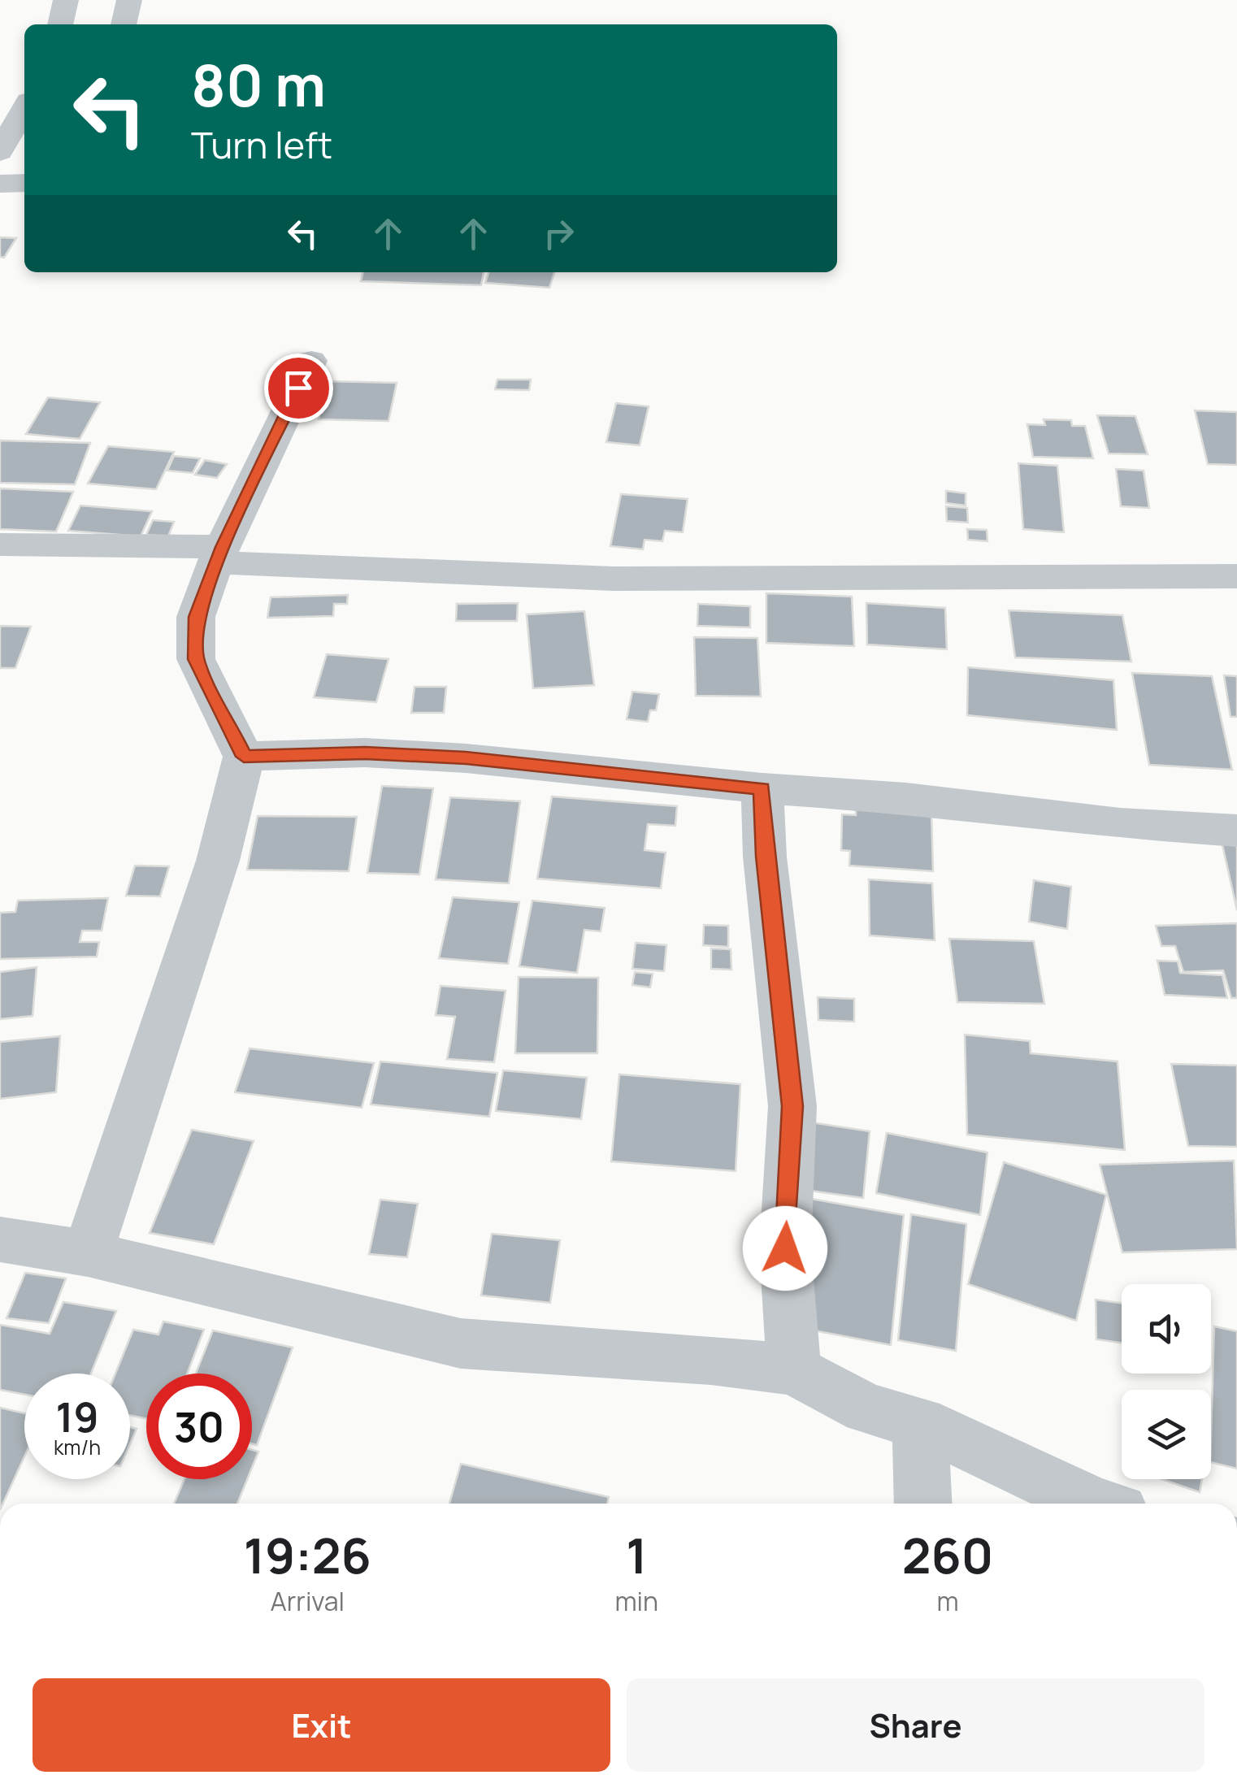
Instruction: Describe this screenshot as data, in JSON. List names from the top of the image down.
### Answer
{
  "page": {
    "turn": ["80 m", "Turn left"],
    "speed": "19 km/h",
    "limit": "30",
    "eta": [
      "19:26",
      "Arrival",
      "1",
      "min",
      "260",
      "m"
    ],
    "buttons": ["Exit", "Share"]
  }
}
